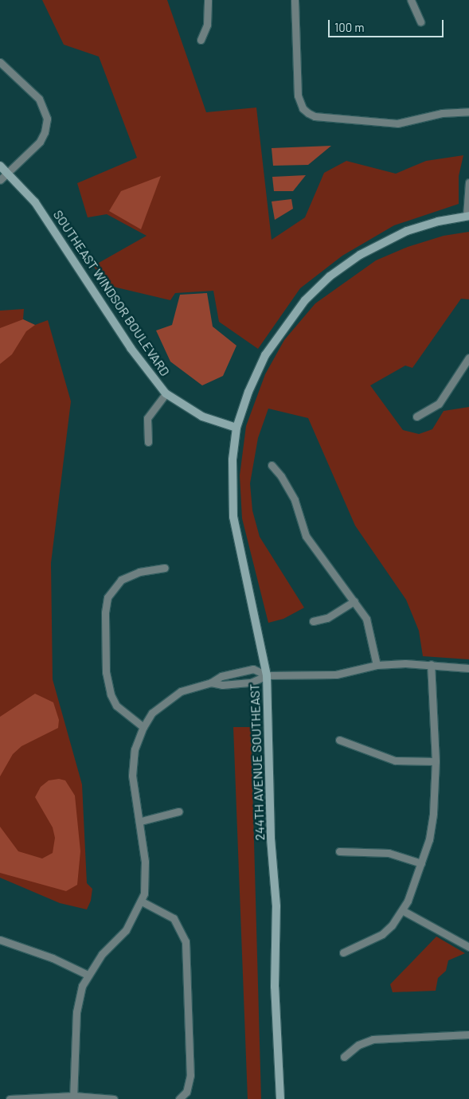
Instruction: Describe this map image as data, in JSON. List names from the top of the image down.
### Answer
{
  "streets": {
    "street": ["SOUTHEAST WINDSOR BOULEVARD", "244TH AVENUE SOUTHEAST"]
  },
  "crossings": [
    ["SOUTHEAST WINDSOR BOULEVARD", "244TH AVENUE SOUTHEAST"]
  ],
  "scale_bar": "100 m"
}
